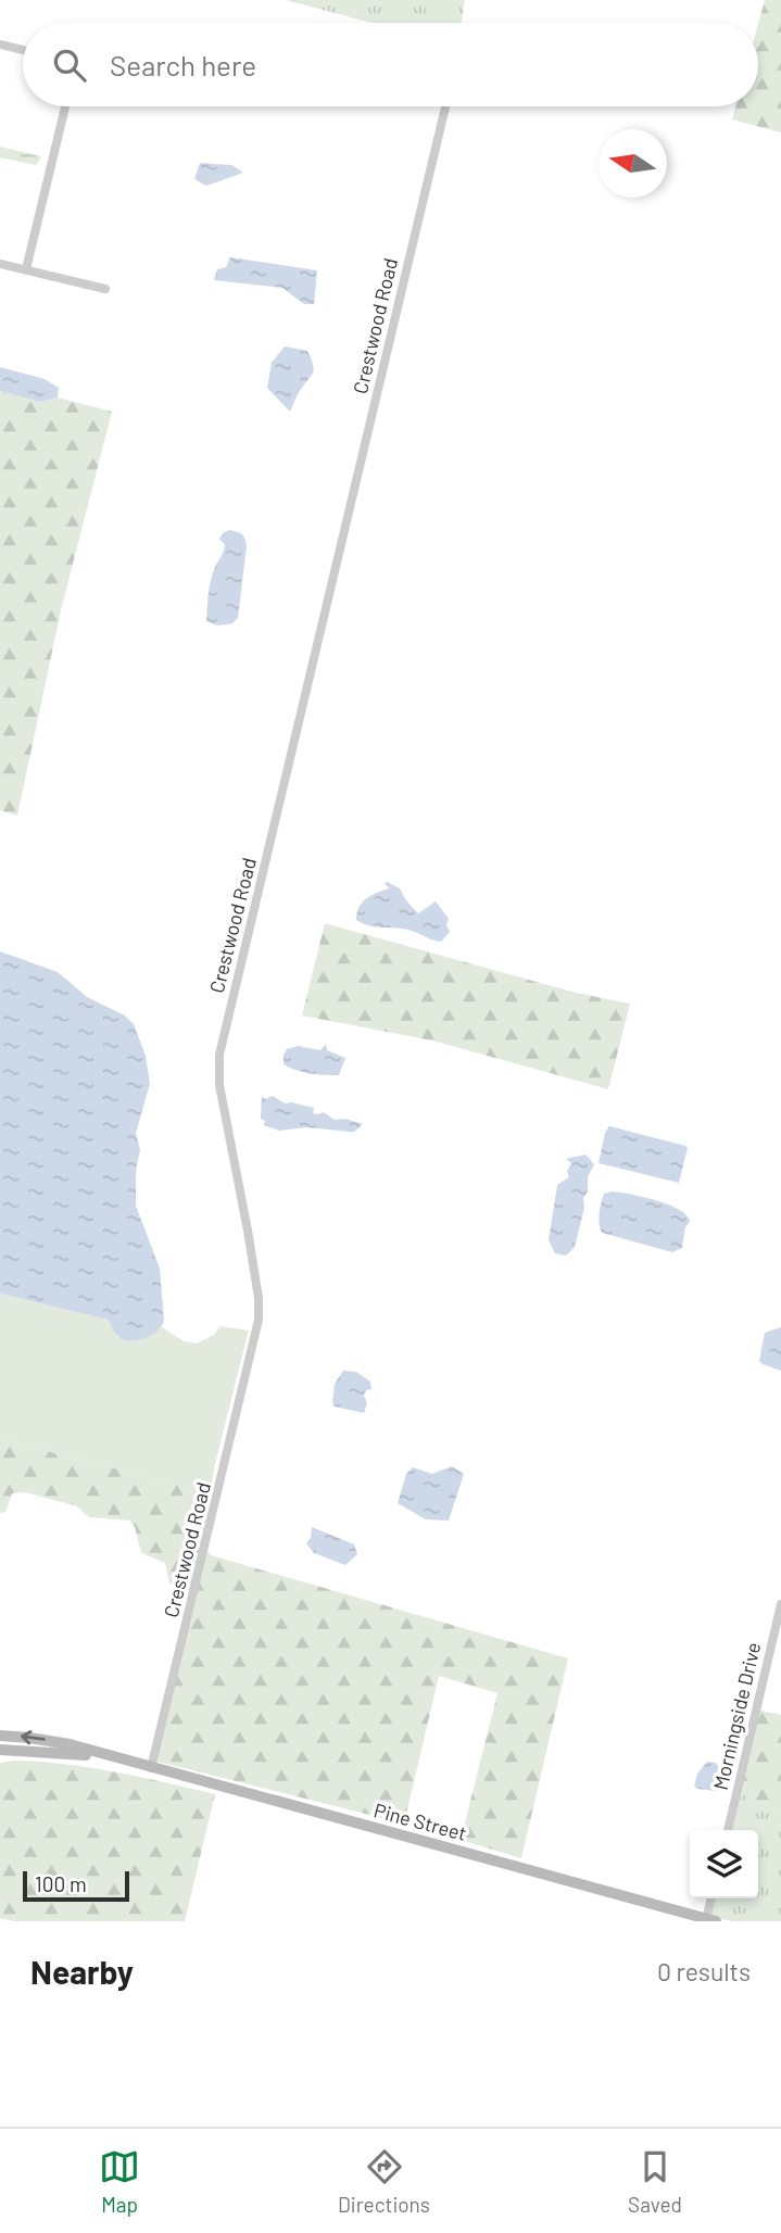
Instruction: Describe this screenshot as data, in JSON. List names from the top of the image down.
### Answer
{
  "streets": {
    "main road": ["Pine Street"],
    "street": ["Crestwood Road", "Morningside Drive"]
  },
  "crossings": [
    ["Crestwood Road", "Pine Street"]
  ],
  "scale_bar": "100 m",
  "north": "left",
  "page": {
    "search": "Search here",
    "scale": "100 m",
    "heading": ["Nearby", "0 results"],
    "nav": ["Map", "Directions", "Saved"]
  }
}
